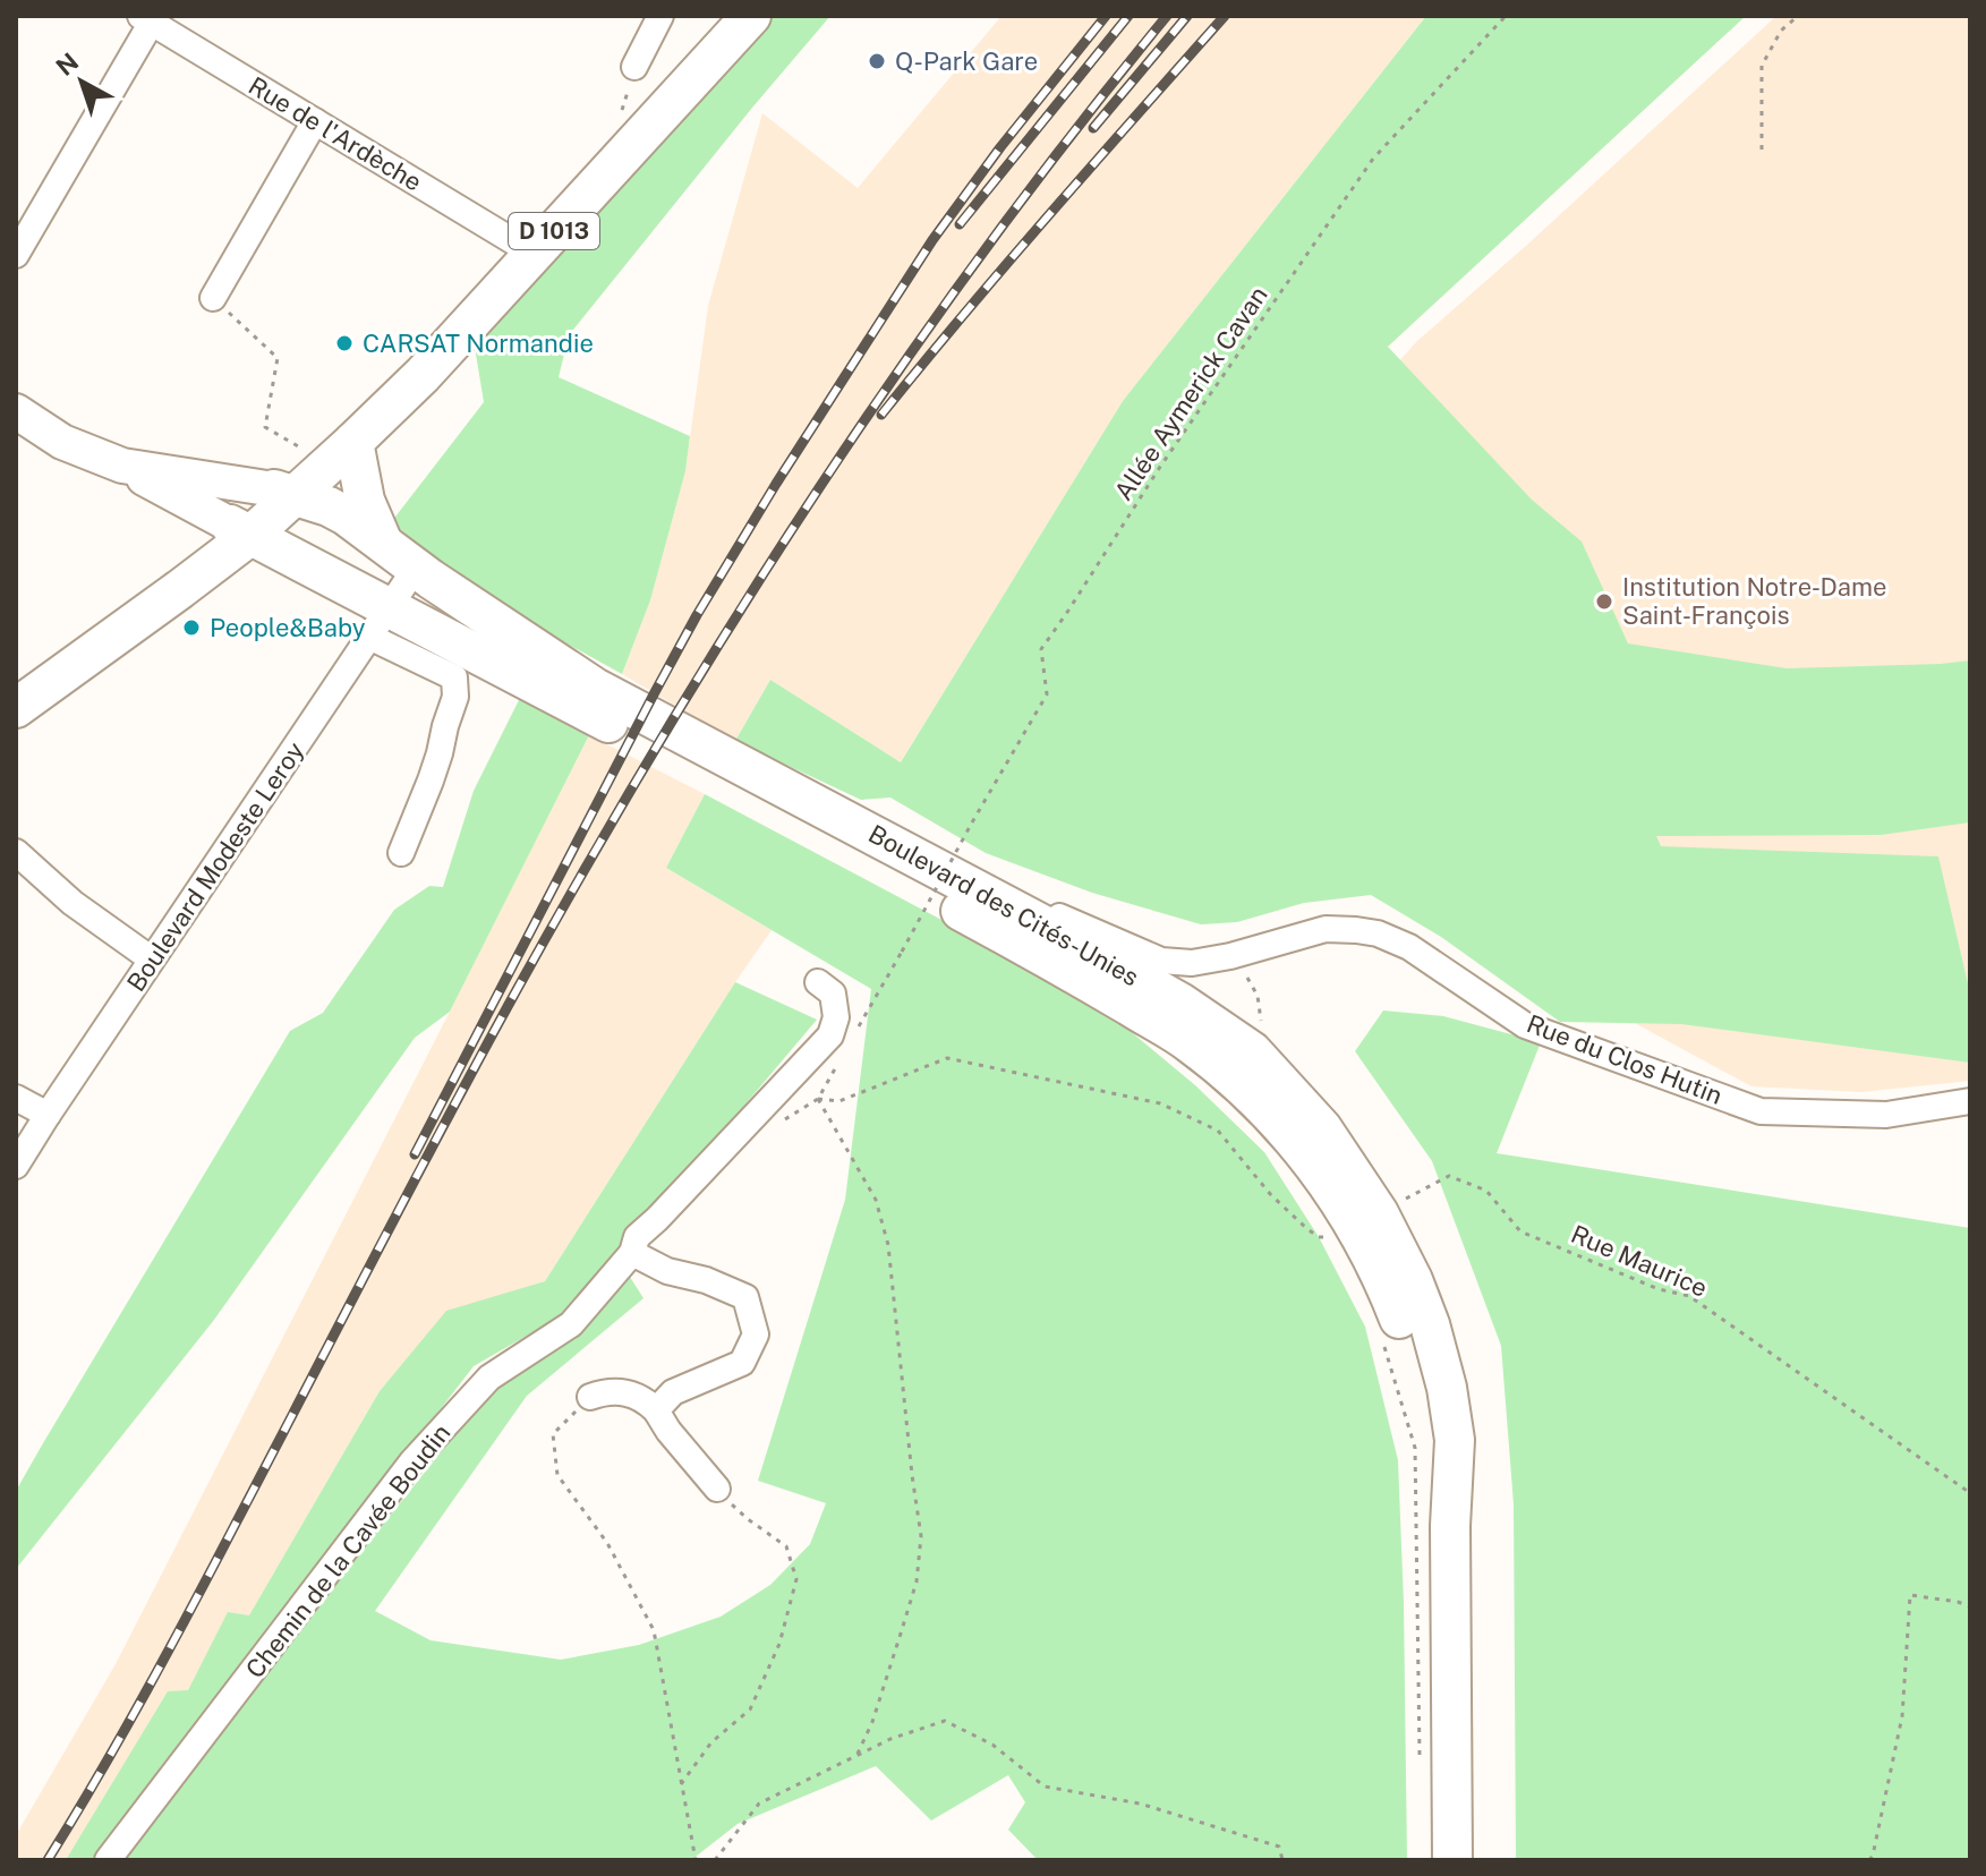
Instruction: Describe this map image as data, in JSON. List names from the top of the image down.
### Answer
{
  "streets": {
    "main road": ["D 1013", "Boulevard des Cités-Unies"],
    "street": [
      "Rue de l'Ardèche",
      "Boulevard Modeste Leroy",
      "Rue du Clos Hutin",
      "Chemin de la Cavée Boudin"
    ],
    "path": ["Allée Aymerick Cavan", "Rue Maurice"]
  },
  "crossings": [
    ["Rue de l'Ardèche", "D 1013"],
    ["D 1013", "Boulevard des Cités-Unies"],
    ["Boulevard Modeste Leroy", "Boulevard des Cités-Unies"],
    ["Boulevard des Cités-Unies", "Rue du Clos Hutin"],
    ["Boulevard des Cités-Unies", "Rue Maurice"]
  ],
  "places": [
    "Q-Park Gare",
    "CARSAT Normandie",
    "Institution Notre‐Dame Saint‐François",
    "People&Baby"
  ],
  "north": "top left"
}
